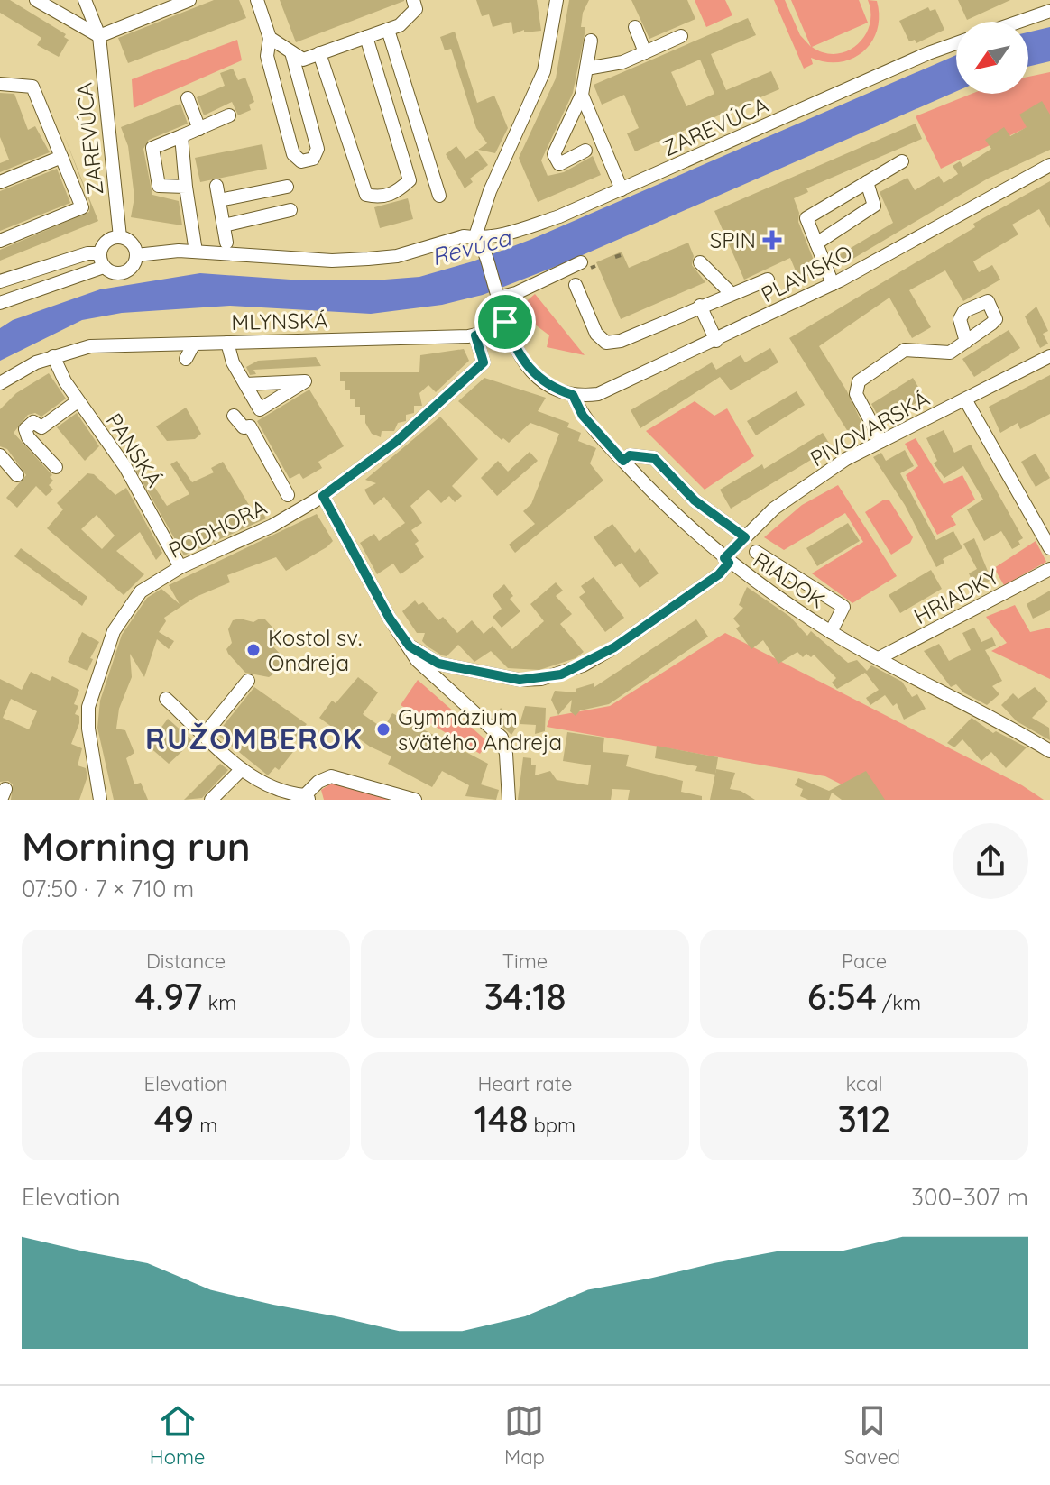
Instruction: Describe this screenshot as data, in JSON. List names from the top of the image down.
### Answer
{
  "streets": {
    "street": [
      "ZAREVÚCA",
      "PLAVISKO",
      "MLYNSKÁ",
      "PIVOVARSKÁ",
      "PANSKÁ",
      "PODHORA",
      "RIADOK",
      "HRIADKY"
    ]
  },
  "crossings": [
    ["PLAVISKO", "RIADOK"],
    ["MLYNSKÁ", "PANSKÁ"],
    ["MLYNSKÁ", "PODHORA"],
    ["PIVOVARSKÁ", "RIADOK"],
    ["PANSKÁ", "PODHORA"],
    ["RIADOK", "HRIADKY"]
  ],
  "districts": ["RUŽOMBEROK"],
  "water": ["Revúca"],
  "places": {
    "health": ["SPIN"],
    "other": ["Kostol sv. Ondreja", "Gymnázium svätého Andreja"]
  },
  "north": "bottom left",
  "page": {
    "heading": ["Morning run", "07:50 · 7 × 710 m"],
    "stats": [
      ["Distance", "4.97 km"],
      ["Time", "34:18"],
      ["Pace", "6:54 /km"],
      ["Elevation", "49 m"],
      ["Heart rate", "148 bpm"],
      ["kcal", "312"]
    ],
    "chart": ["Elevation", "300–307 m"],
    "tabs": ["Home", "Map", "Saved"]
  }
}
